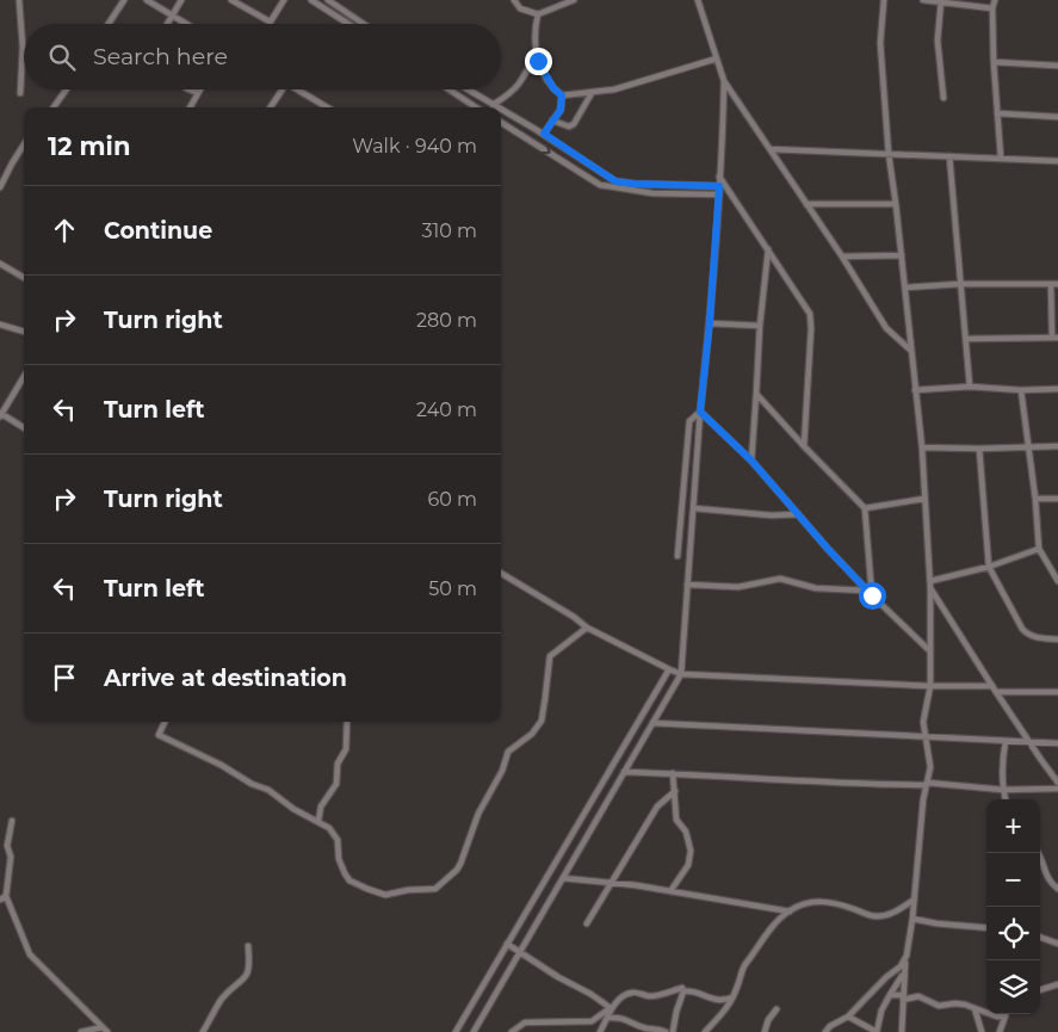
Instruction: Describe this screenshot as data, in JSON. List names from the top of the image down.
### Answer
{
  "page": {
    "search": "Search here",
    "heading": ["12 min", "Walk · 940 m"],
    "list": [
      ["Continue", "310 m"],
      ["Turn right", "280 m"],
      ["Turn left", "240 m"],
      ["Turn right", "60 m"],
      ["Turn left", "50 m"],
      "Arrive at destination"
    ],
    "map_buttons": ["+", "−"]
  }
}
